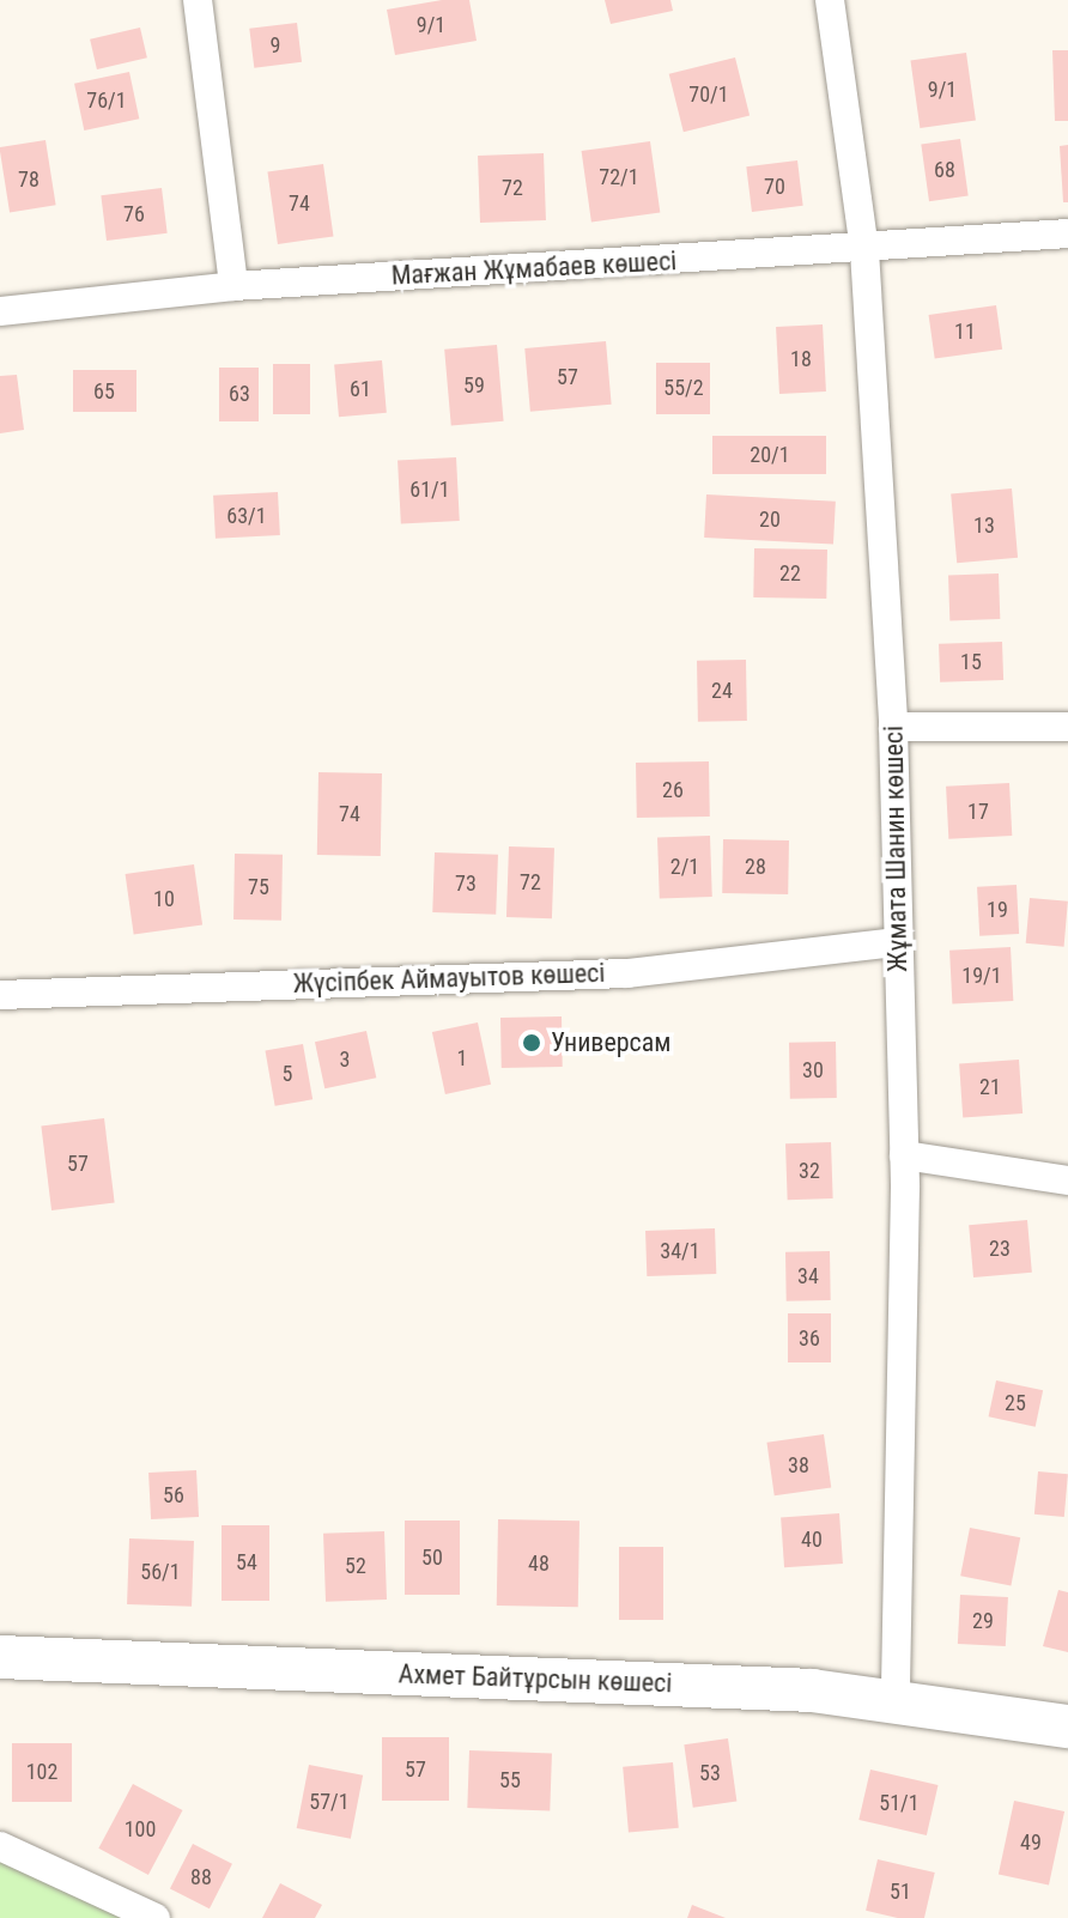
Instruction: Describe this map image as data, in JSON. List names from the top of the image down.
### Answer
{
  "streets": {
    "street": [
      "Мағжан Жұмабаев көшесі",
      "Жұмата Шанин көшесі",
      "Жүсіпбек Аймауытов көшесі",
      "Ахмет Байтұрсын көшесі"
    ]
  },
  "crossings": [
    ["Мағжан Жұмабаев көшесі", "Жұмата Шанин көшесі"],
    ["Жұмата Шанин көшесі", "Жүсіпбек Аймауытов көшесі"],
    ["Жұмата Шанин көшесі", "Ахмет Байтұрсын көшесі"]
  ],
  "places": ["Универсам"],
  "house_numbers": [
    "9/1",
    "9",
    "9/1",
    "70/1",
    "76/1",
    "68",
    "72/1",
    "78",
    "70",
    "72",
    "74",
    "76",
    "11",
    "18",
    "57",
    "59",
    "55/2",
    "61",
    "65",
    "63",
    "20/1",
    "61/1",
    "63/1",
    "20",
    "13",
    "22",
    "15",
    "24",
    "26",
    "17",
    "74",
    "2/1",
    "28",
    "72",
    "73",
    "75",
    "10",
    "19",
    "19/1",
    "1",
    "3",
    "30",
    "5",
    "21",
    "57",
    "32",
    "23",
    "34/1",
    "34",
    "36",
    "25",
    "38",
    "56",
    "40",
    "50",
    "54",
    "48",
    "52",
    "56/1",
    "29",
    "57",
    "102",
    "53",
    "55",
    "57/1",
    "51/1",
    "100",
    "49",
    "88",
    "51"
  ]
}
